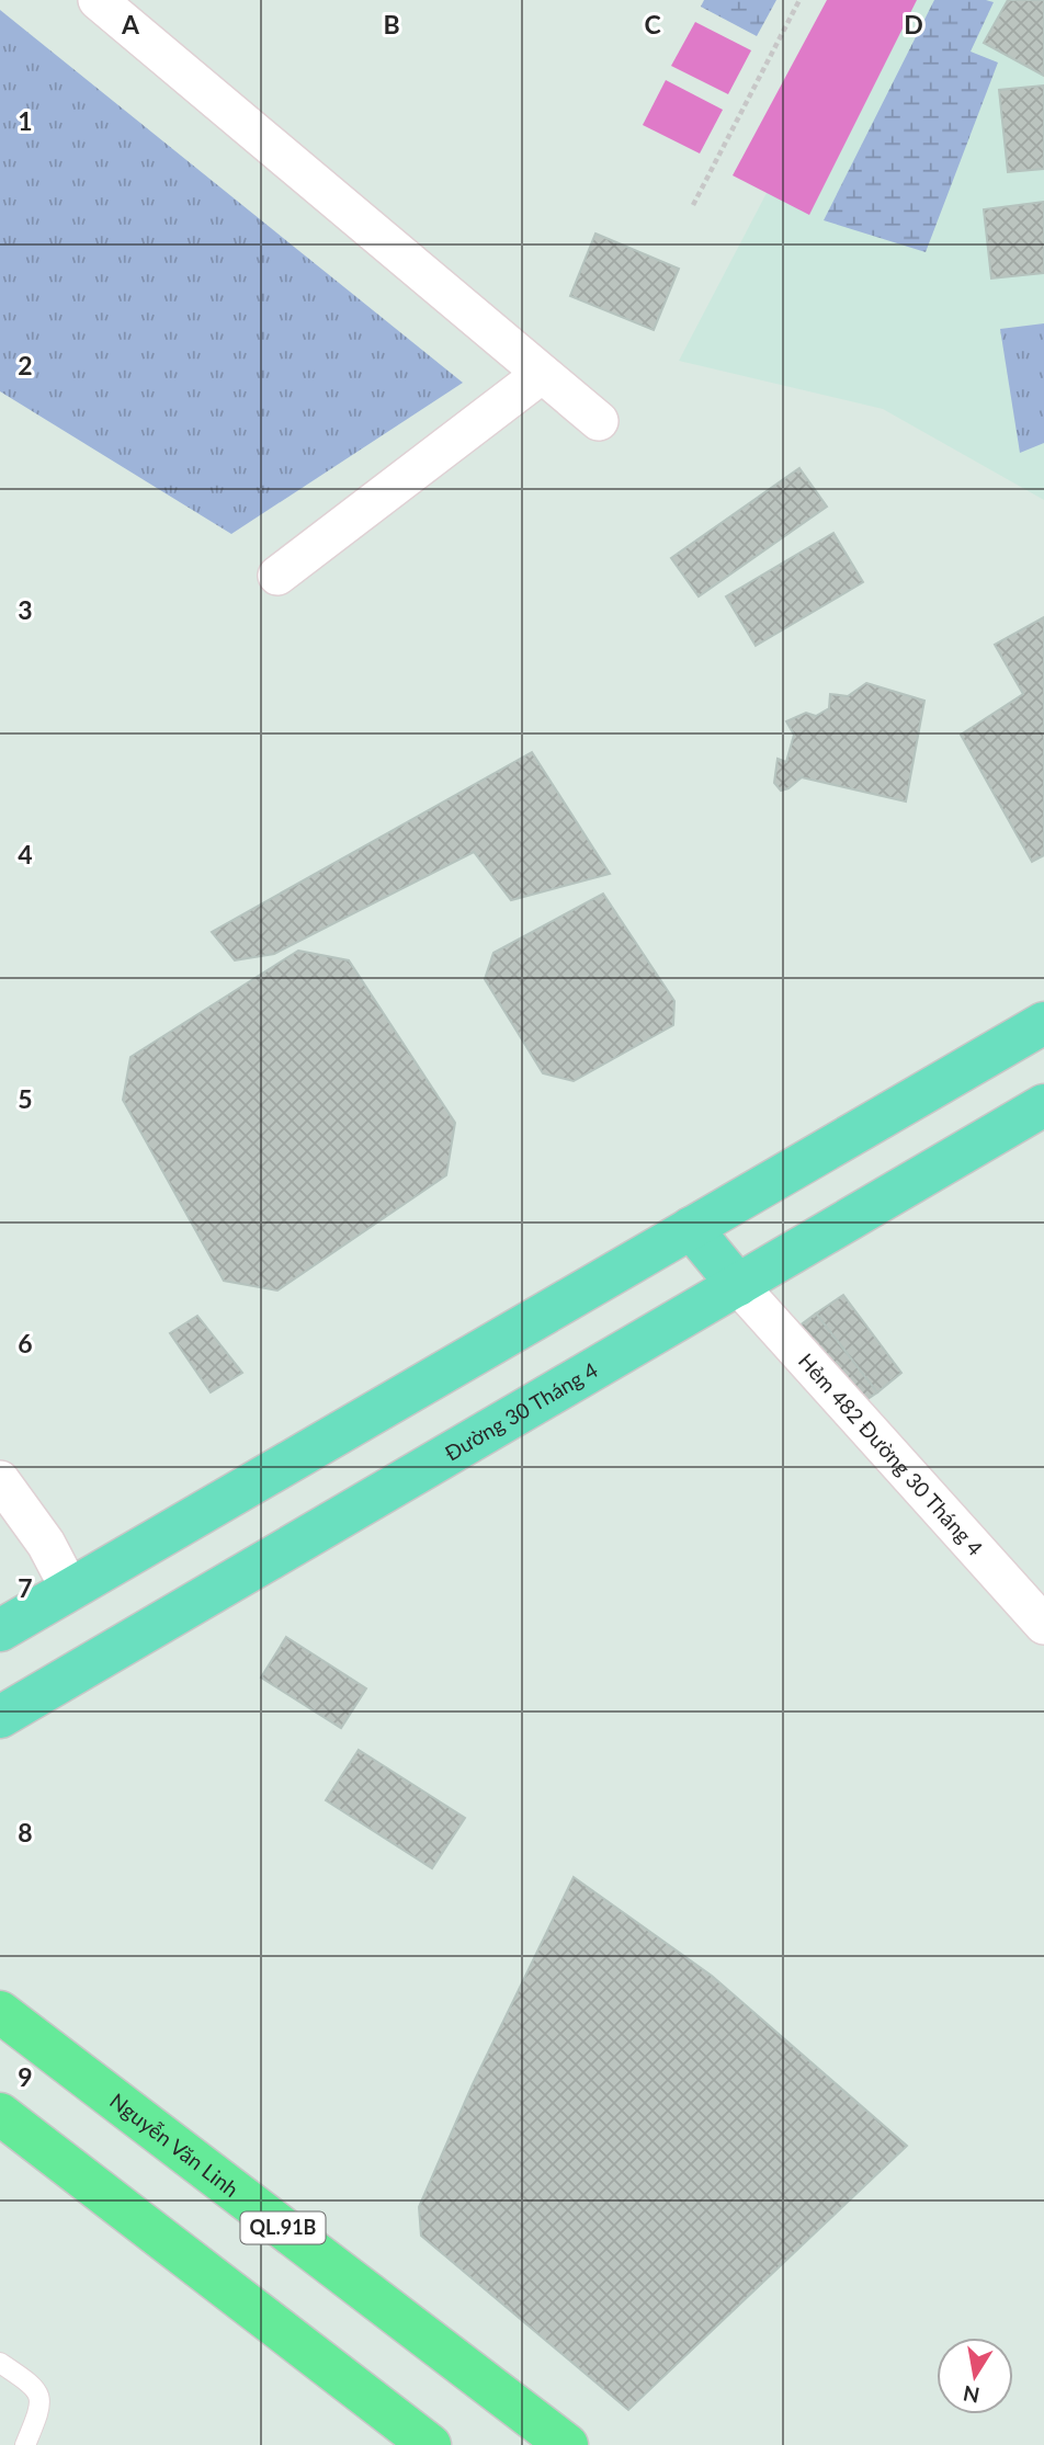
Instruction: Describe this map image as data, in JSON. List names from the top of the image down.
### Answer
{
  "streets": {
    "highway": ["Nguyễn Văn Linh", "QL.91B"],
    "main road": ["Đường 30 Tháng 4"],
    "street": ["Hẻm 482 Đường 30 Tháng 4"]
  },
  "crossings": [
    ["Đường 30 Tháng 4", "Hẻm 482 Đường 30 Tháng 4"]
  ],
  "north": "bottom",
  "grid": {
    "columns": [
      "A",
      "B",
      "C",
      "D"
    ],
    "rows": [
      "1",
      "2",
      "3",
      "4",
      "5",
      "6",
      "7",
      "8",
      "9"
    ]
  }
}
